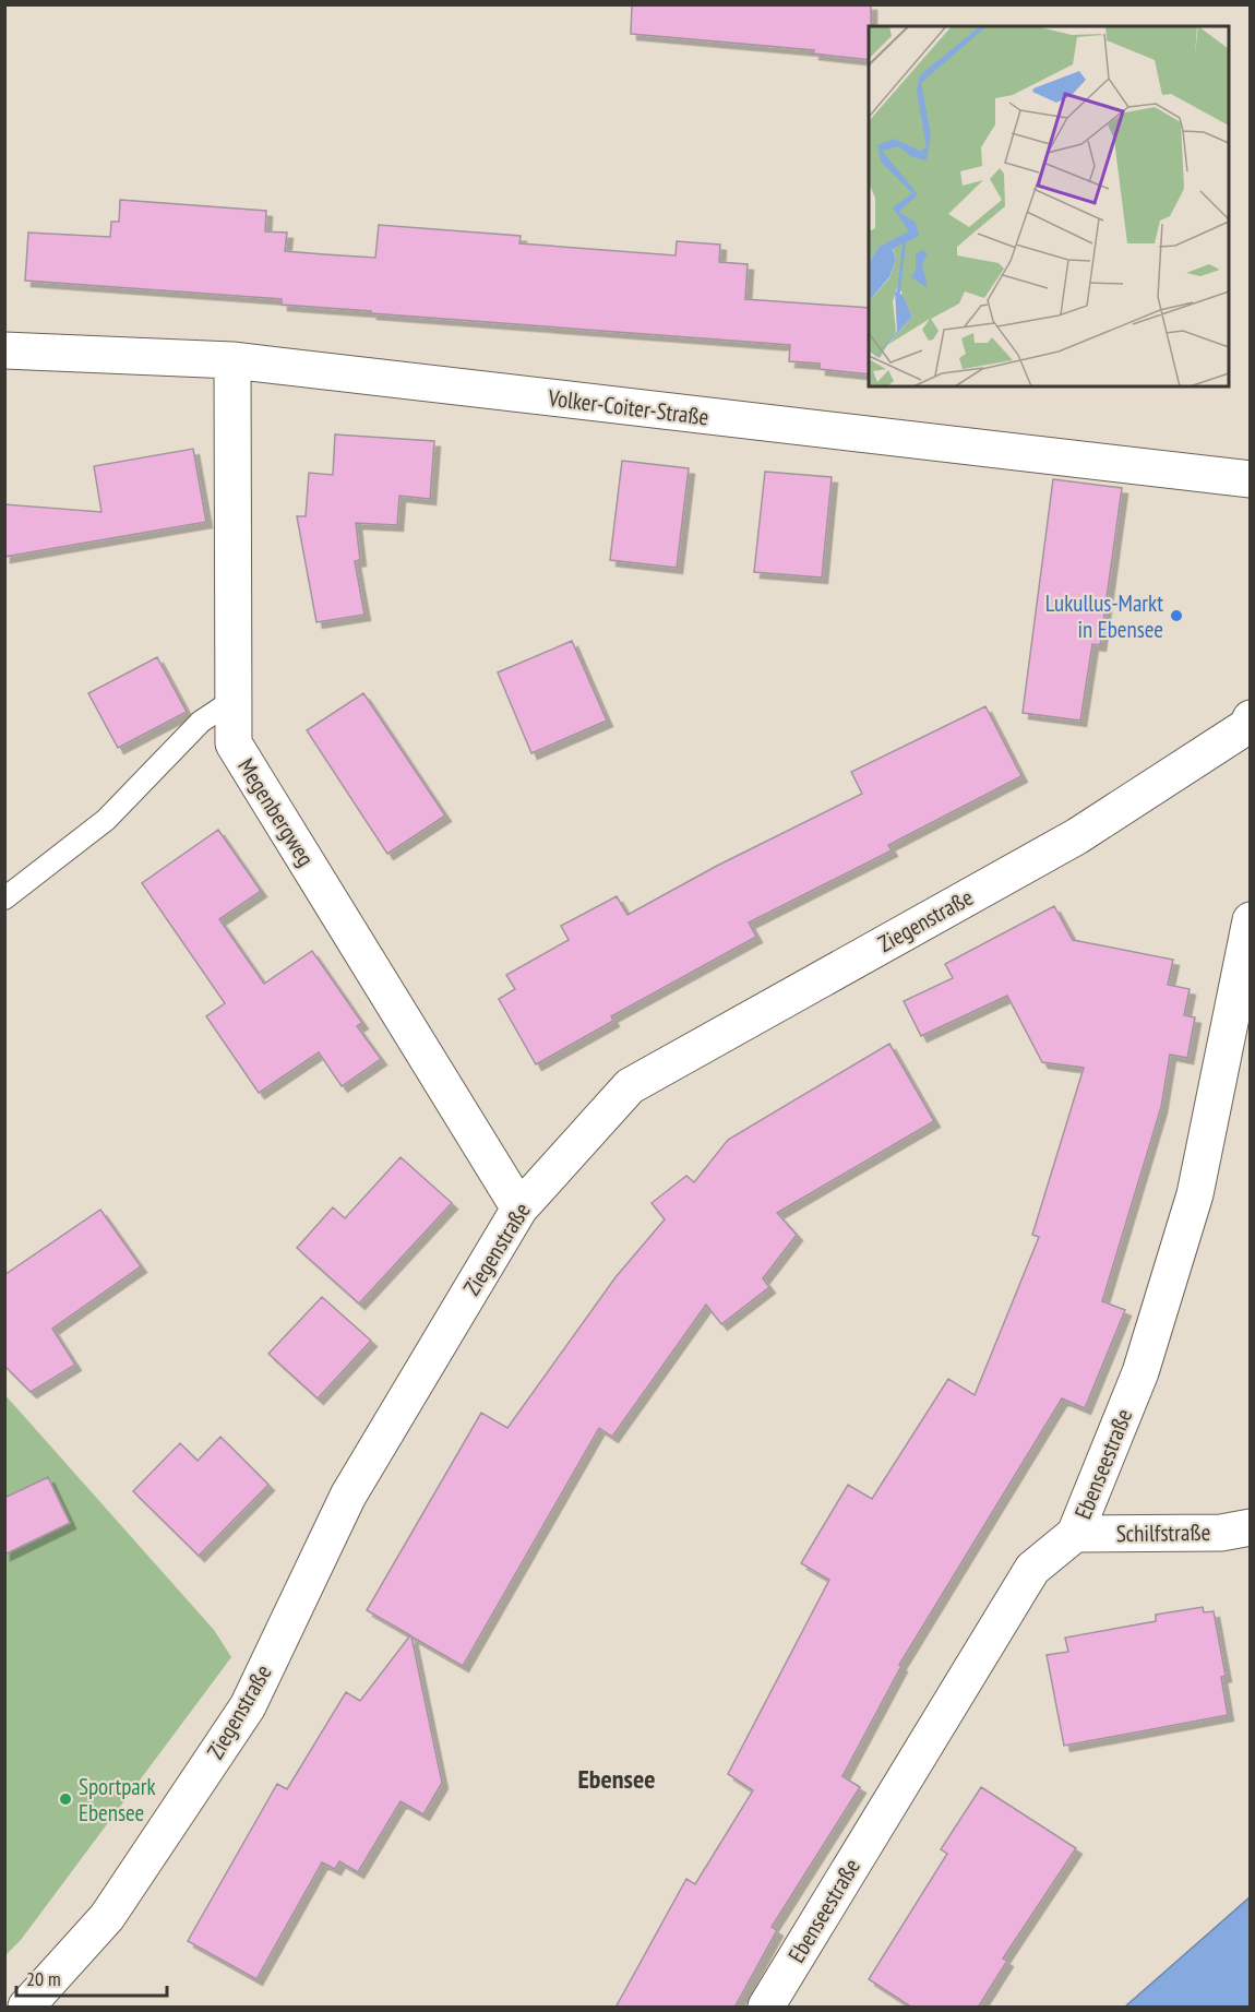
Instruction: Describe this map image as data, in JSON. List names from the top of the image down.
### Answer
{
  "streets": {
    "street": [
      "Volker-Coiter-Straße",
      "Megenbergweg",
      "Ziegenstraße",
      "Ebenseestraße",
      "Schilfstraße"
    ]
  },
  "crossings": [
    ["Volker-Coiter-Straße", "Megenbergweg"],
    ["Megenbergweg", "Ziegenstraße"],
    ["Ebenseestraße", "Schilfstraße"]
  ],
  "districts": ["Ebensee"],
  "places": ["Lukullus-Markt in Ebensee", "Sportpark Ebensee"],
  "scale_bar": "20 m"
}
